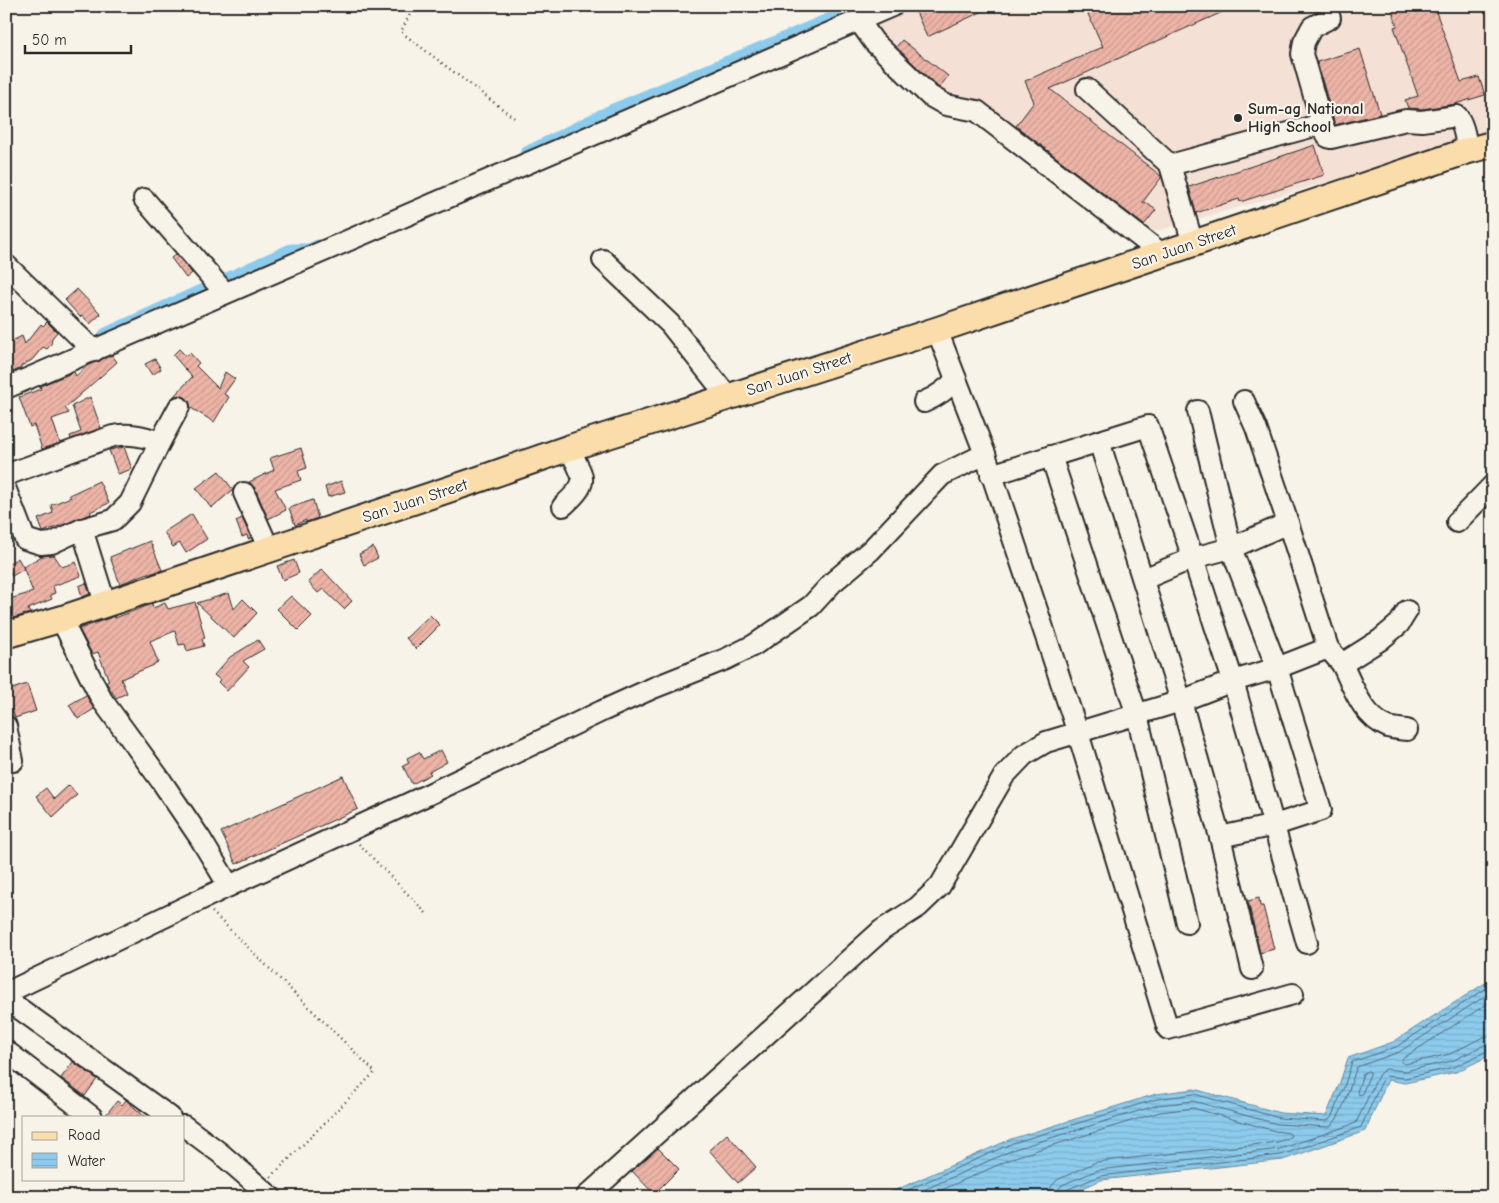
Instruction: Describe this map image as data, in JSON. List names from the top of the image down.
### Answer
{
  "streets": {
    "main road": ["San Juan Street"]
  },
  "places": ["Sum-ag National High School"],
  "legend": ["Road", "Water"],
  "scale_bar": "50 m"
}
